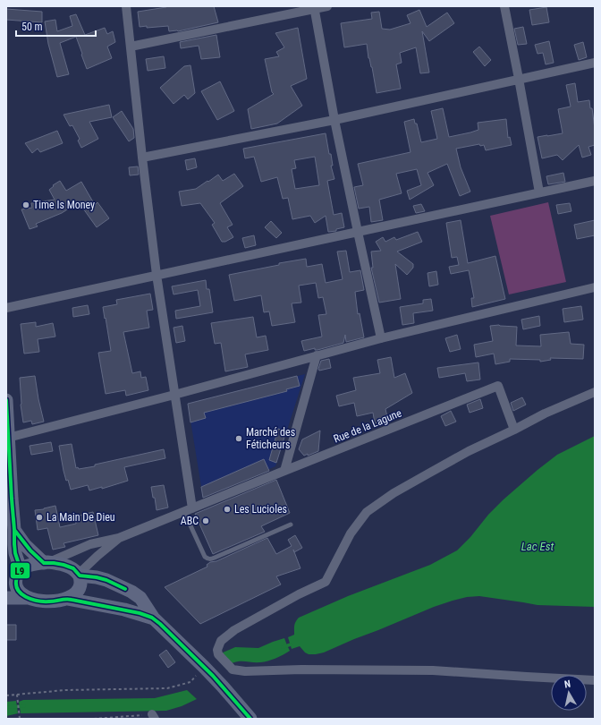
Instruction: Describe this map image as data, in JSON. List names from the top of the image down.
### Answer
{
  "streets": {
    "street": ["Rue de la Lagune"]
  },
  "water": ["Lac Est"],
  "places": [
    "Time Is Money",
    "Marché des Féticheurs",
    "Les Lucioles",
    "La Main De Dieu",
    "ABC"
  ],
  "lines": ["transit line L9"],
  "scale_bar": "50 m",
  "north": "top"
}
